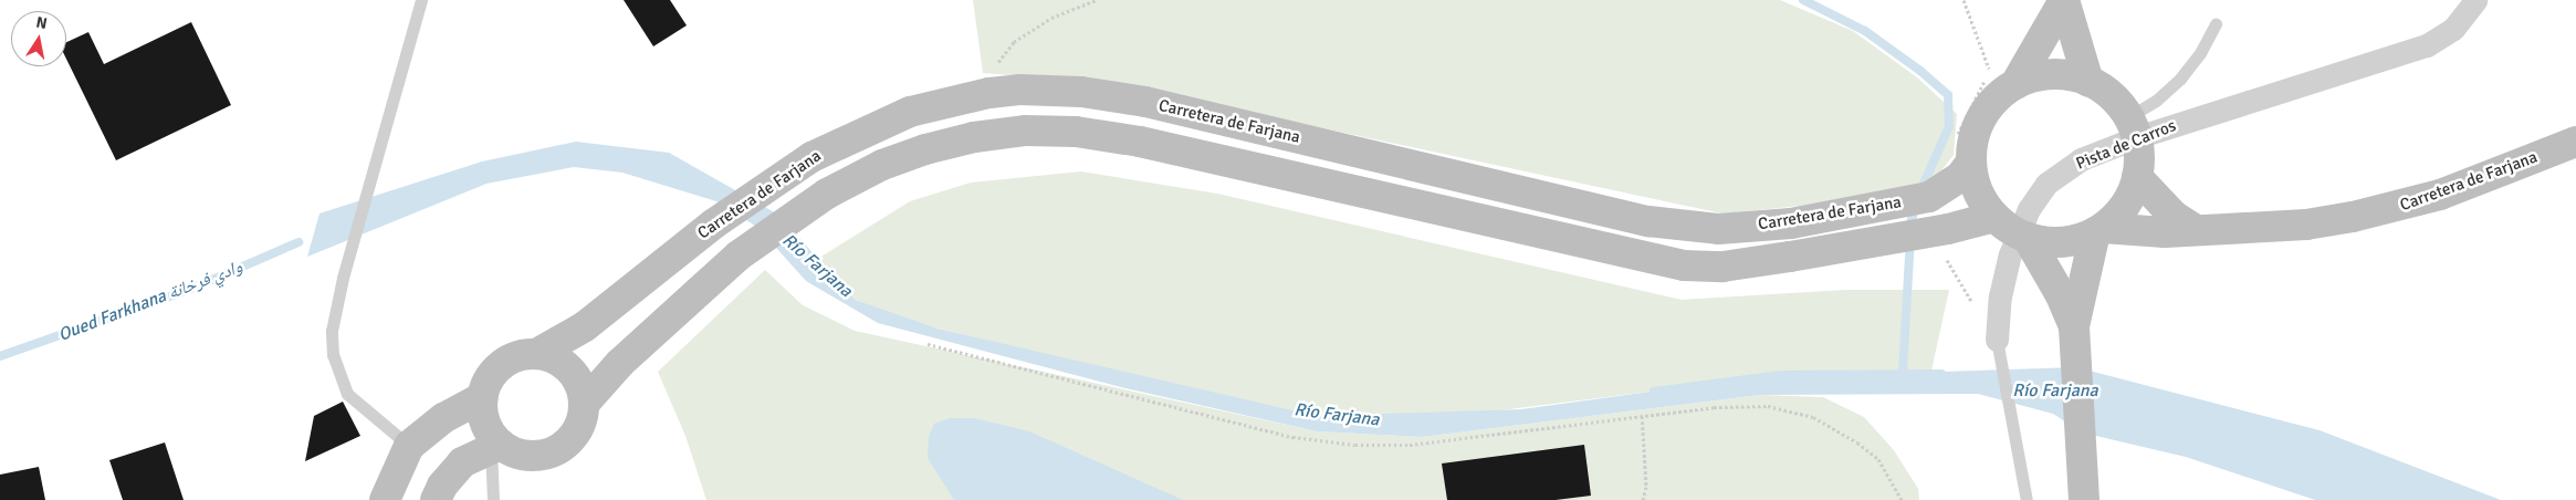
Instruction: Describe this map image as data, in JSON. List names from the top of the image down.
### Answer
{
  "streets": {
    "main road": ["Carretera de Farjana"],
    "street": ["Pista de Carros"]
  },
  "crossings": [
    ["Carretera de Farjana", "Pista de Carros"]
  ],
  "water": ["Río Farjana", "Oued Farkhana وادي فرخانة"],
  "north": "top"
}
